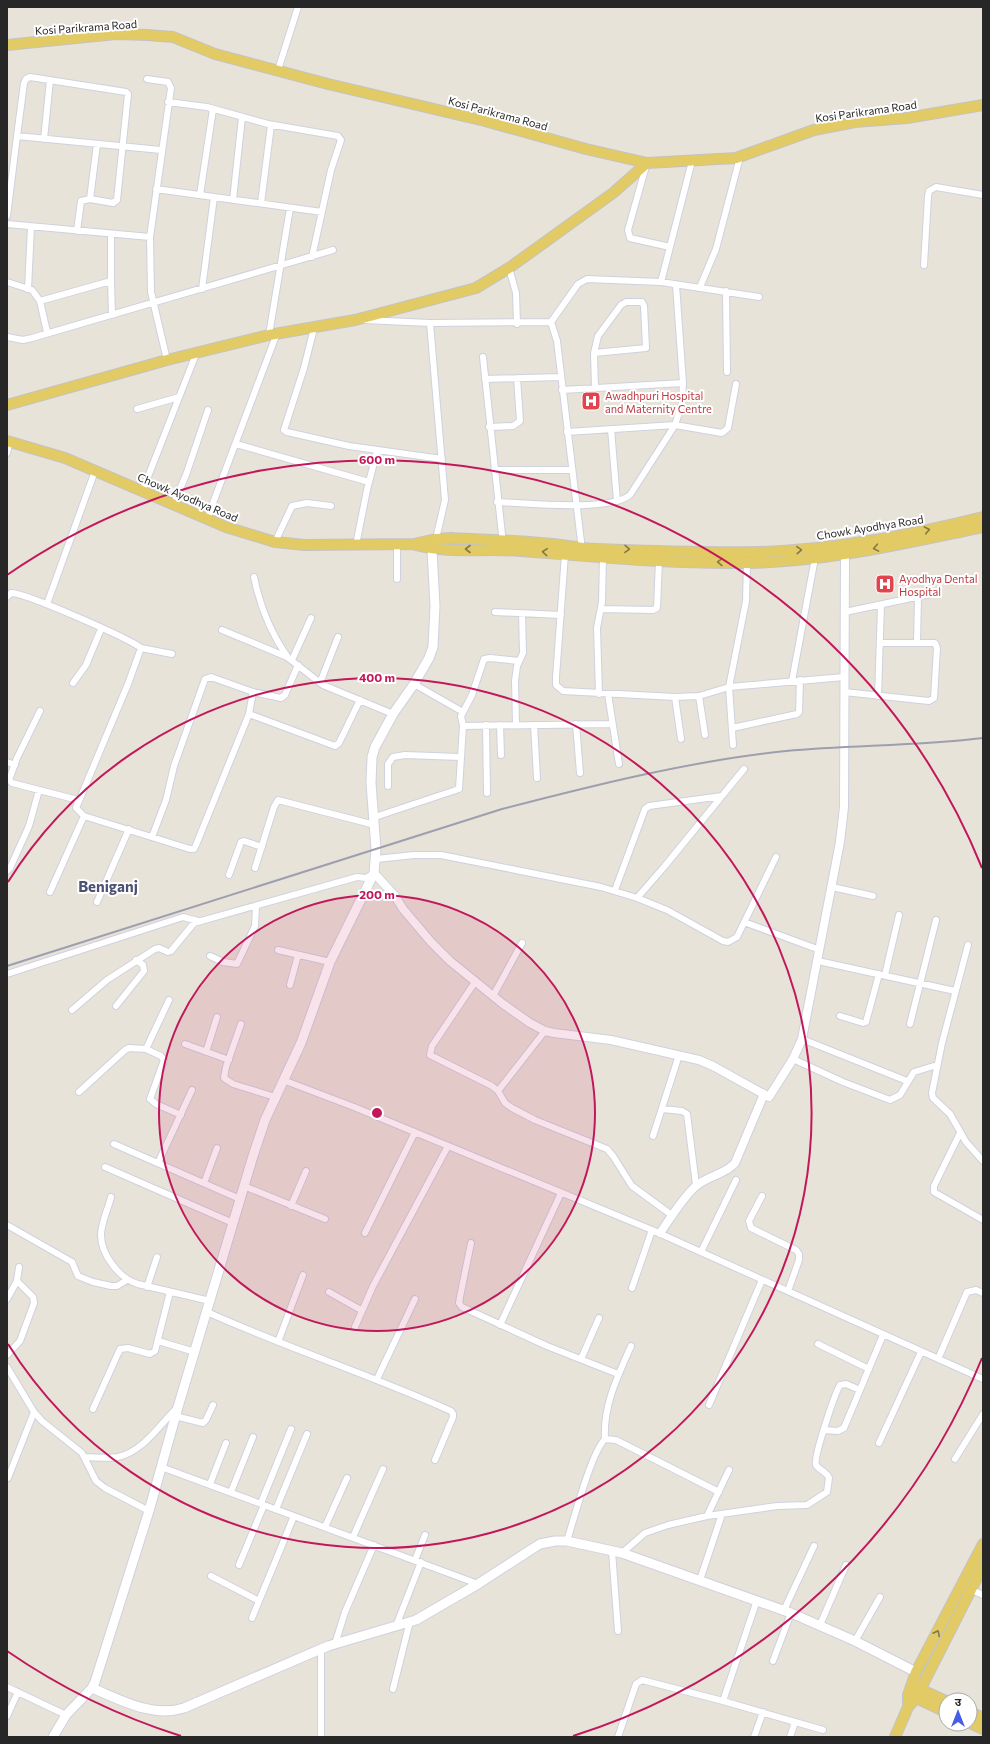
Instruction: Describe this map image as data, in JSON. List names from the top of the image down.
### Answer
{
  "streets": {
    "main road": ["Kosi Parikrama Road", "Chowk Ayodhya Road"]
  },
  "districts": ["Beniganj"],
  "places": {
    "hospital": ["Awadhpuri Hospital and Maternity Centre", "Ayodhya Dental Hospital"]
  },
  "north": "top",
  "rings": ["600 m", "400 m", "200 m"]
}
